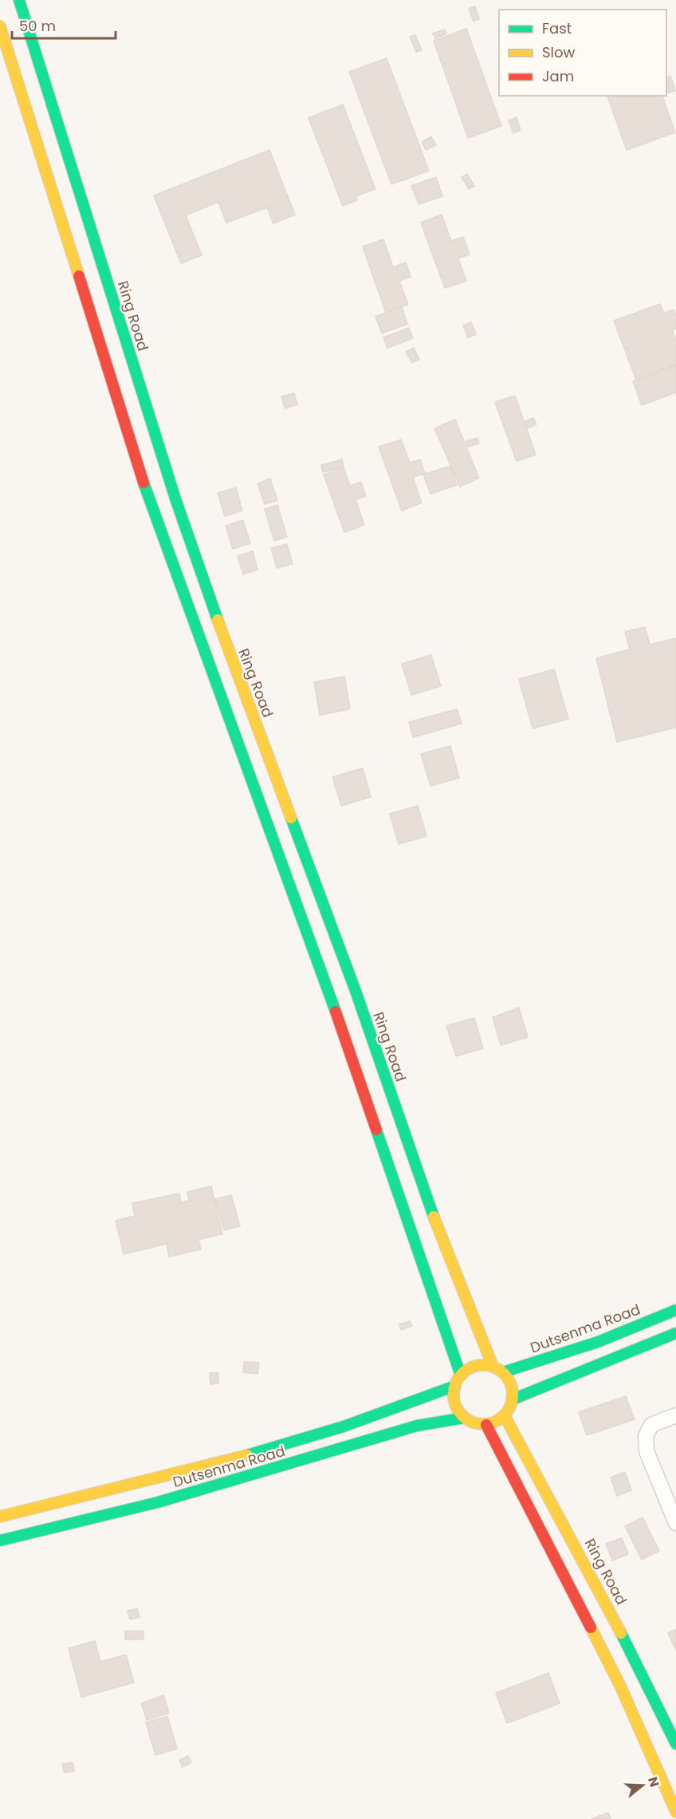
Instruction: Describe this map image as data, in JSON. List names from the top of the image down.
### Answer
{
  "streets": {
    "main road": ["Ring Road", "Dutsenma Road"]
  },
  "crossings": [
    ["Ring Road", "Dutsenma Road"]
  ],
  "legend": ["Fast", "Slow", "Jam"],
  "scale_bar": "50 m",
  "north": "right"
}
